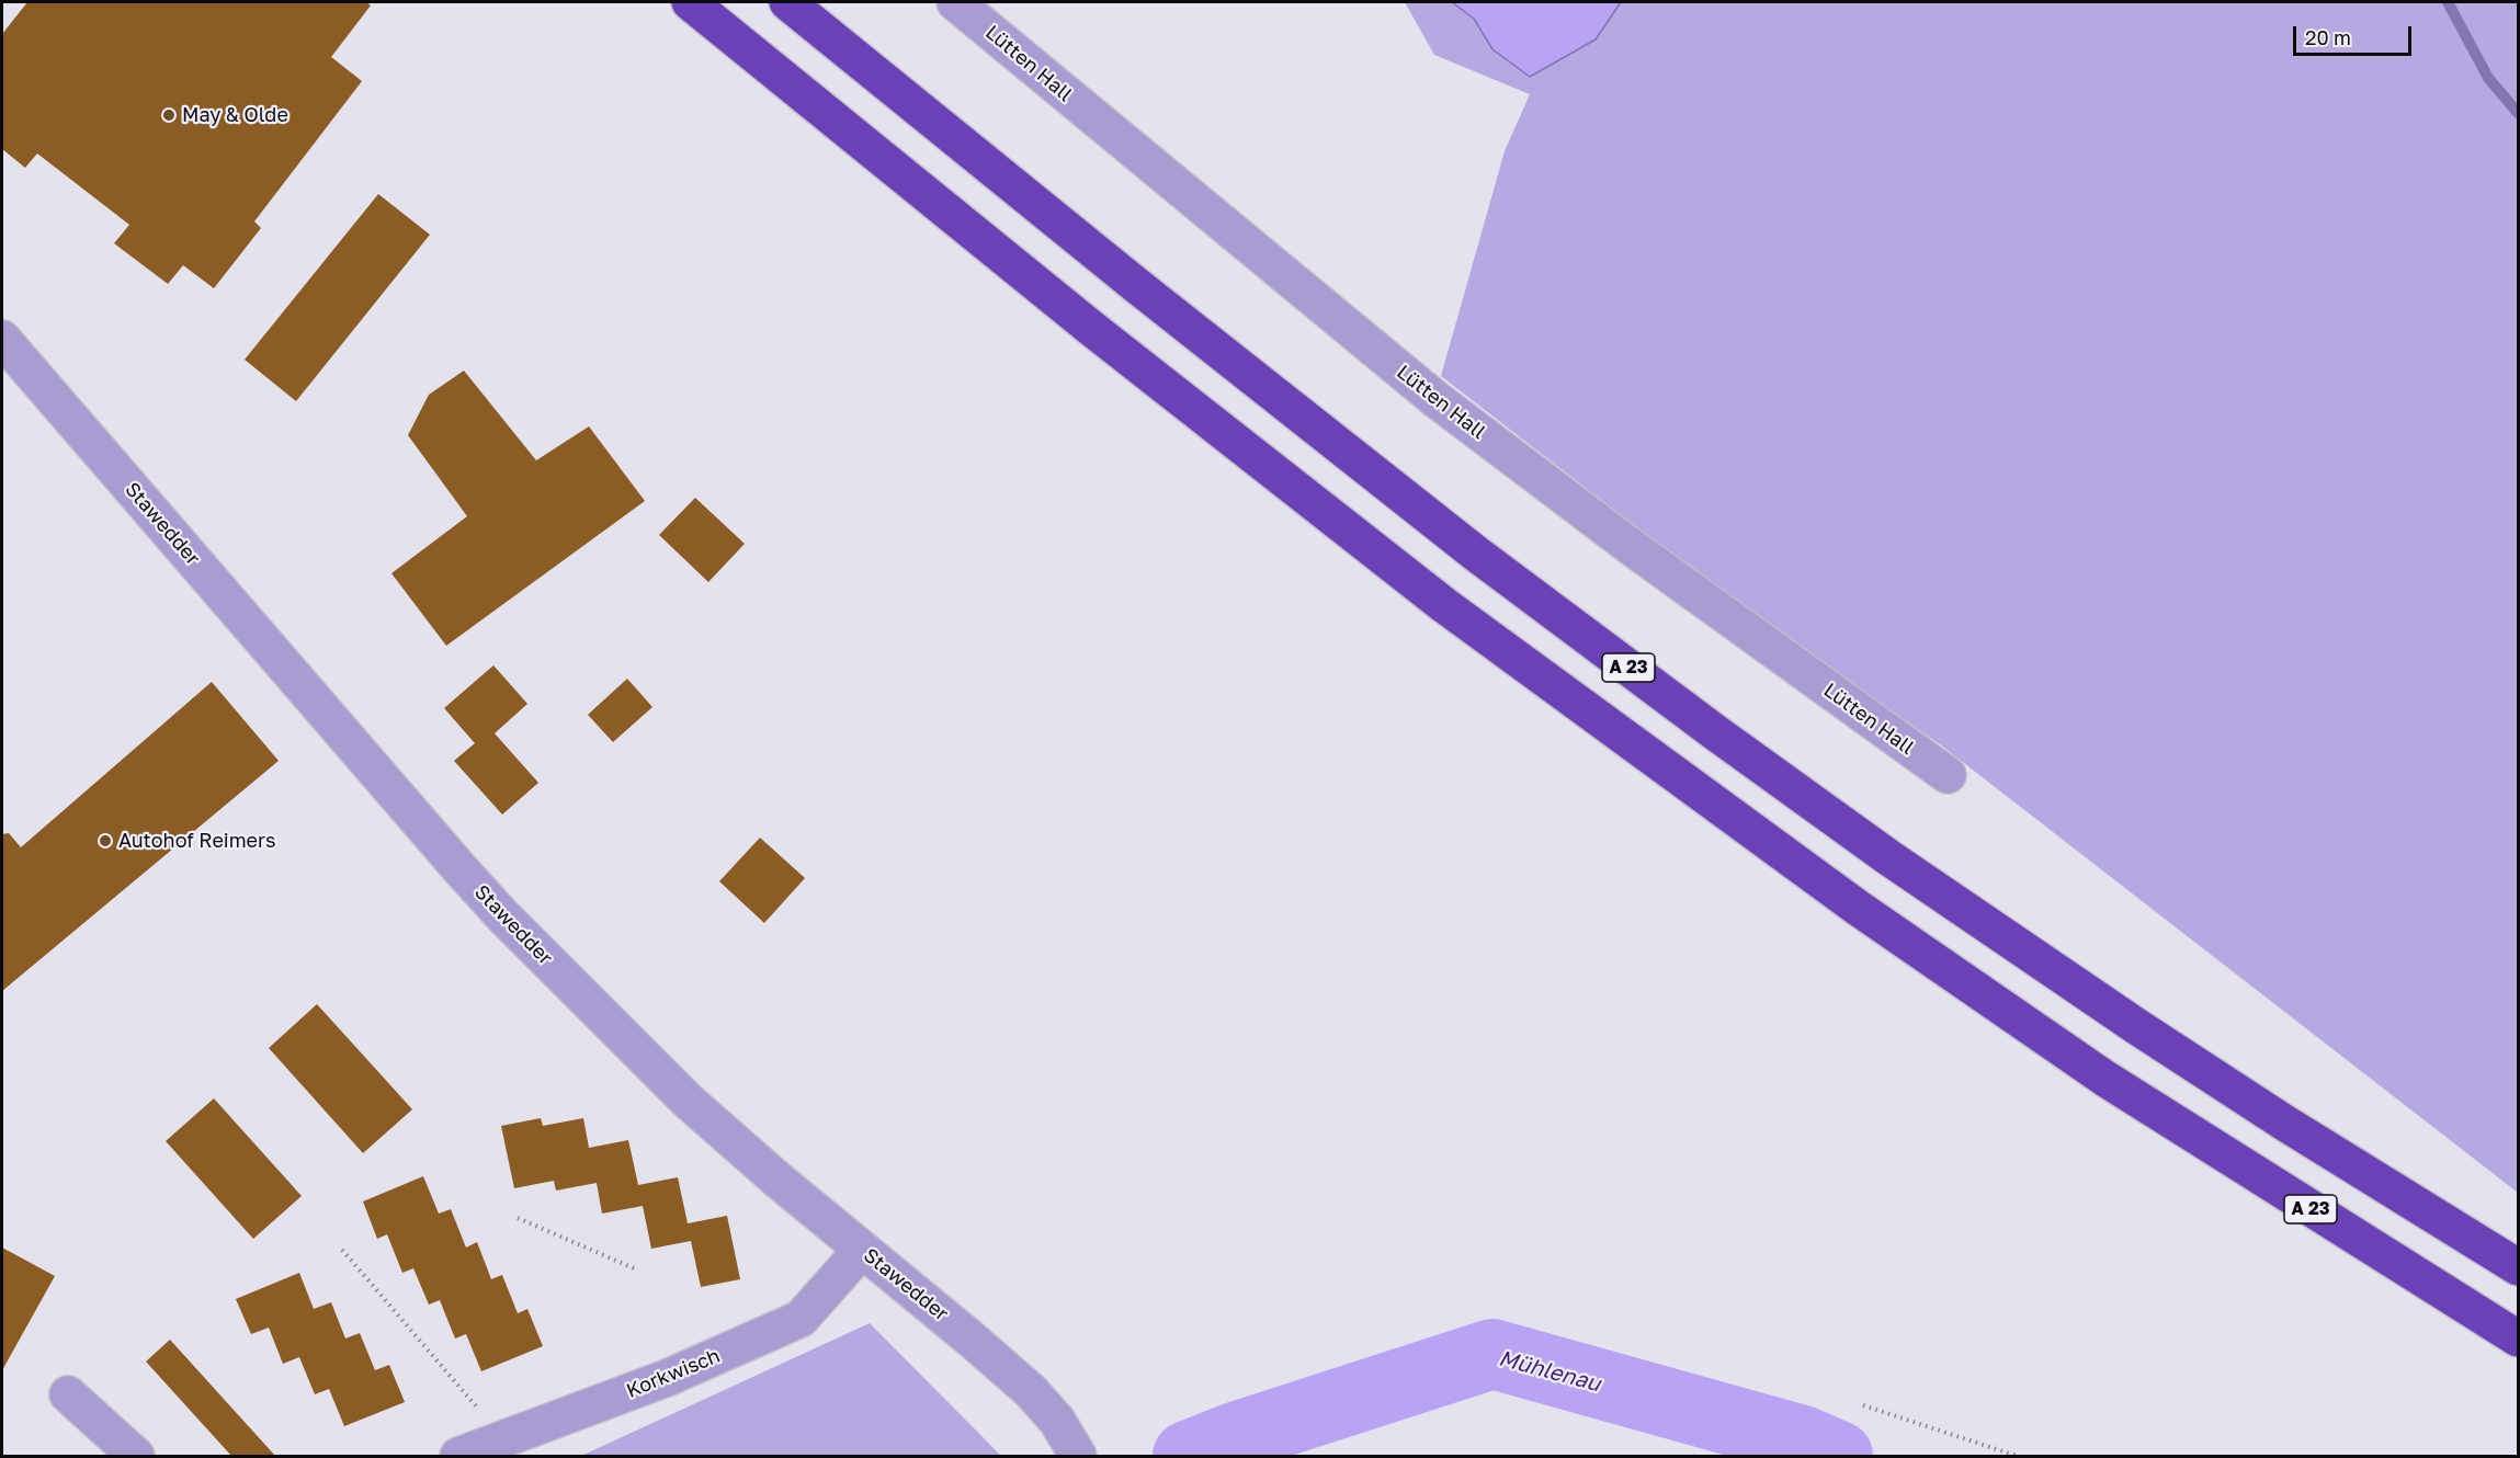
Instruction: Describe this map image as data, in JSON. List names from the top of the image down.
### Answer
{
  "streets": {
    "highway": ["A 23"],
    "street": ["Lütten Hall", "Stawedder", "Korkwisch"]
  },
  "crossings": [
    ["Stawedder", "Korkwisch"]
  ],
  "water": ["Mühlenau"],
  "places": ["May & Olde", "Autohof Reimers"],
  "scale_bar": "20 m"
}
